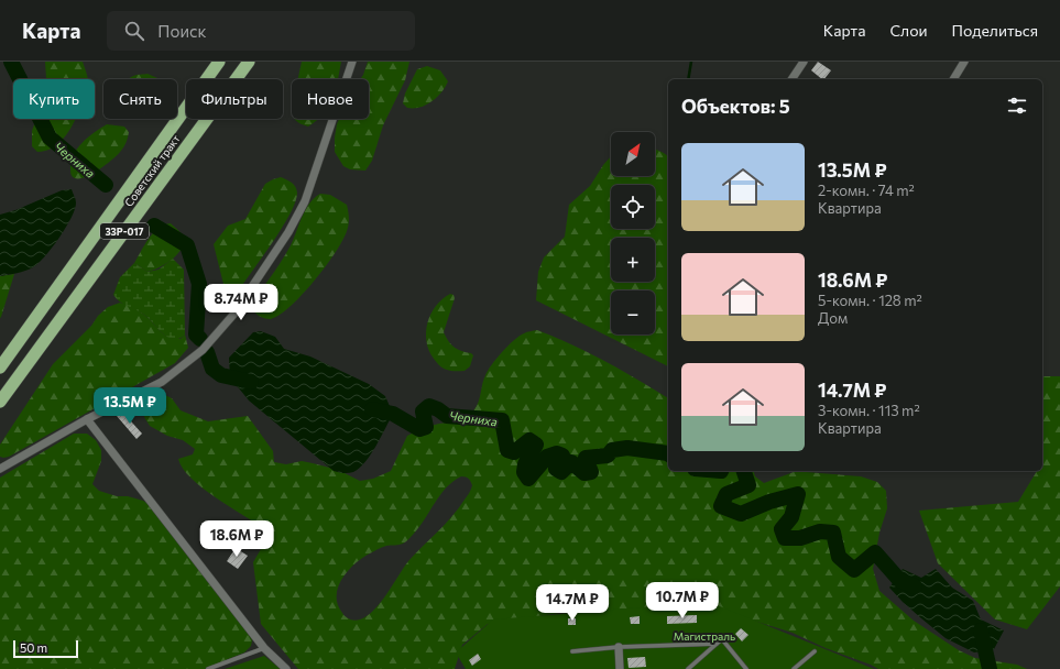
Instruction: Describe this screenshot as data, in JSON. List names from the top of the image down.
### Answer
{
  "streets": {
    "highway": ["Советский тракт", "33Р-017"]
  },
  "water": ["Черниха"],
  "parks": ["Магистраль"],
  "scale_bar": "50 m",
  "north": "top right",
  "page": {
    "header": "Карта",
    "search": "Поиск",
    "nav": ["Карта", "Слои", "Поделиться"],
    "chip": [
      "Купить",
      "Снять",
      "Фильтры",
      "Новое"
    ],
    "heading": "Объектов: 5",
    "map_buttons": ["+", "−"],
    "list": [
      {
        "name": "13.5M ₽",
        "note": "2-комн. · 74 m² · Квартира"
      },
      {
        "name": "18.6M ₽",
        "note": "5-комн. · 128 m² · Дом"
      },
      {
        "name": "14.7M ₽",
        "note": "3-комн. · 113 m² · Квартира"
      }
    ],
    "price": [
      "8.74M ₽",
      "13.5M ₽",
      "18.6M ₽",
      "10.7M ₽",
      "14.7M ₽"
    ],
    "scale": "50 m"
  }
}
